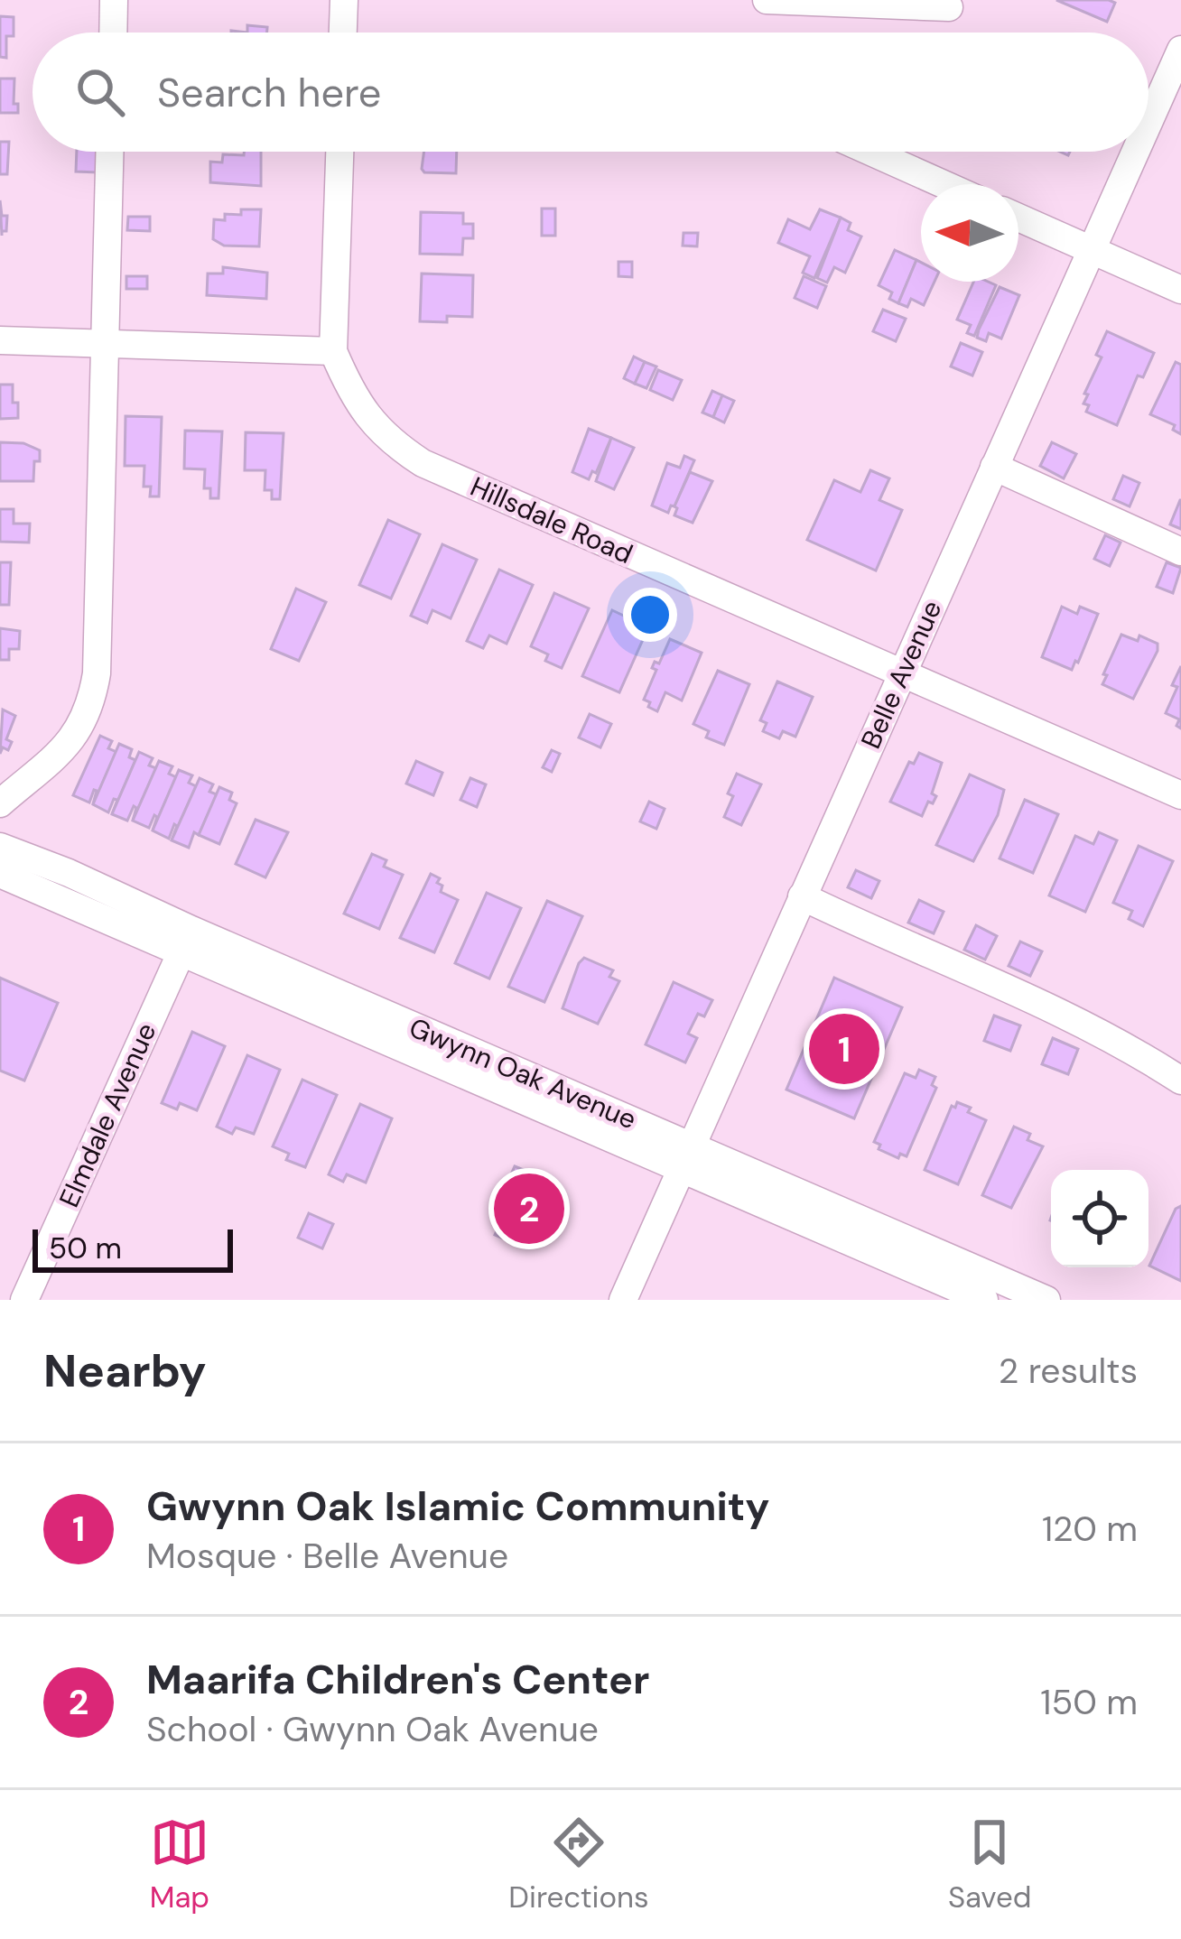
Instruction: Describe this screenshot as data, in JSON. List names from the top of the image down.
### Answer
{
  "streets": {
    "street": [
      "Hillsdale Road",
      "Belle Avenue",
      "Gwynn Oak Avenue",
      "Elmdale Avenue"
    ]
  },
  "crossings": [
    ["Hillsdale Road", "Belle Avenue"],
    ["Belle Avenue", "Gwynn Oak Avenue"],
    ["Gwynn Oak Avenue", "Elmdale Avenue"]
  ],
  "scale_bar": "50 m",
  "north": "left",
  "page": {
    "search": "Search here",
    "pins": ["1", "2"],
    "scale": "50 m",
    "heading": ["Nearby", "2 results"],
    "list": [
      {
        "mark": "1",
        "name": "Gwynn Oak Islamic Community",
        "note": "Mosque · Belle Avenue",
        "value": "120 m"
      },
      {
        "mark": "2",
        "name": "Maarifa Children's Center",
        "note": "School · Gwynn Oak Avenue",
        "value": "150 m"
      }
    ],
    "nav": ["Map", "Directions", "Saved"]
  }
}
